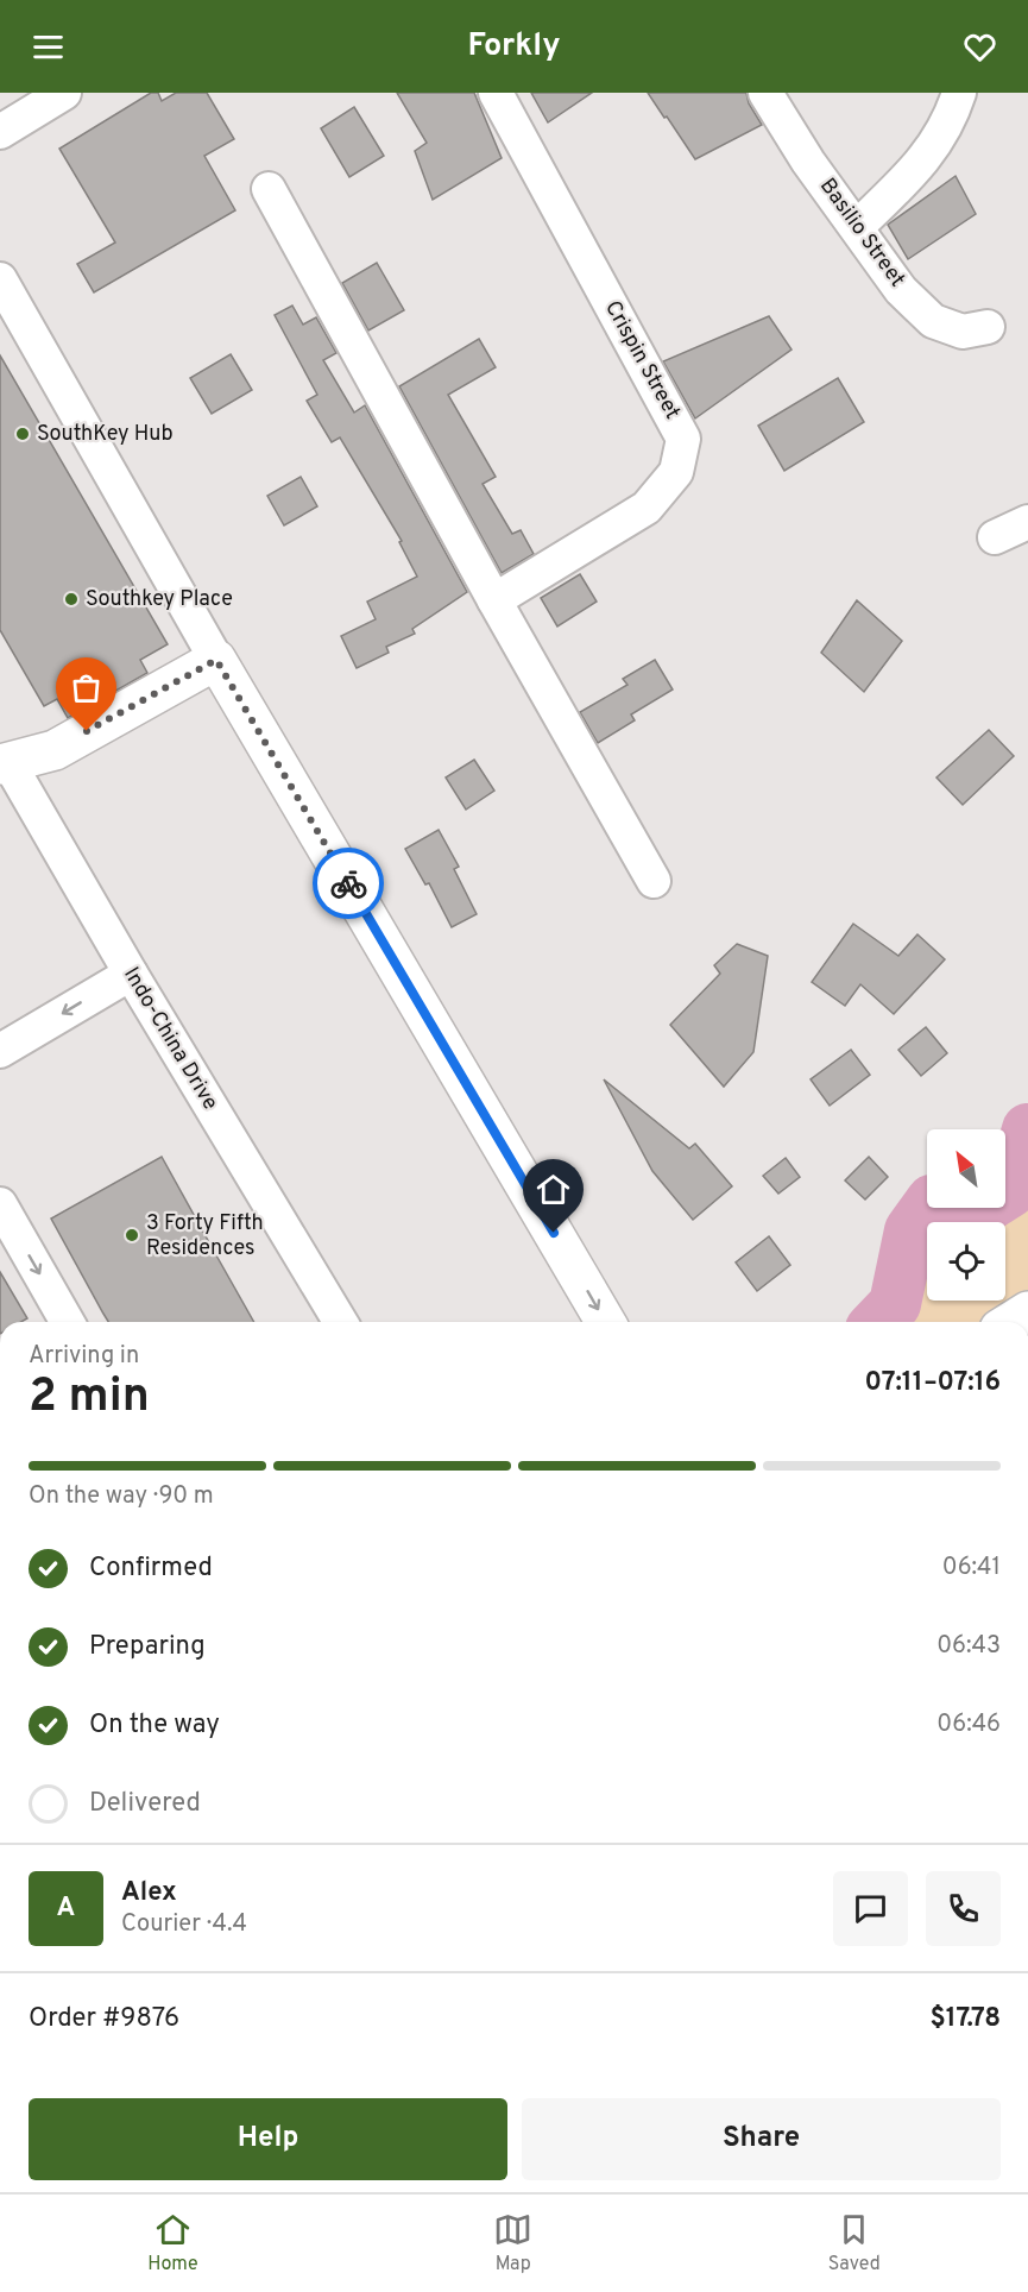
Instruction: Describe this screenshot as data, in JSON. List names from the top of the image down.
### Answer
{
  "streets": {
    "street": ["Basilio Street", "Crispin Street", "Indo-China Drive"]
  },
  "places": ["SouthKey Hub", "Southkey Place", "3 Forty Fifth Residences"],
  "north": "top left",
  "page": {
    "header": "Forkly",
    "heading": ["2 min", "Arriving in", "07:11–07:16"],
    "panel": [
      "Alex",
      "Courier · 4.4",
      "Order #9876",
      "$17.78"
    ],
    "bar": "On the way · 90 m",
    "list": [
      ["Confirmed", "06:41"],
      ["Preparing", "06:43"],
      ["On the way", "06:46"],
      "Delivered"
    ],
    "round": "A",
    "buttons": ["Help", "Share"],
    "tabs": ["Home", "Map", "Saved"]
  }
}
